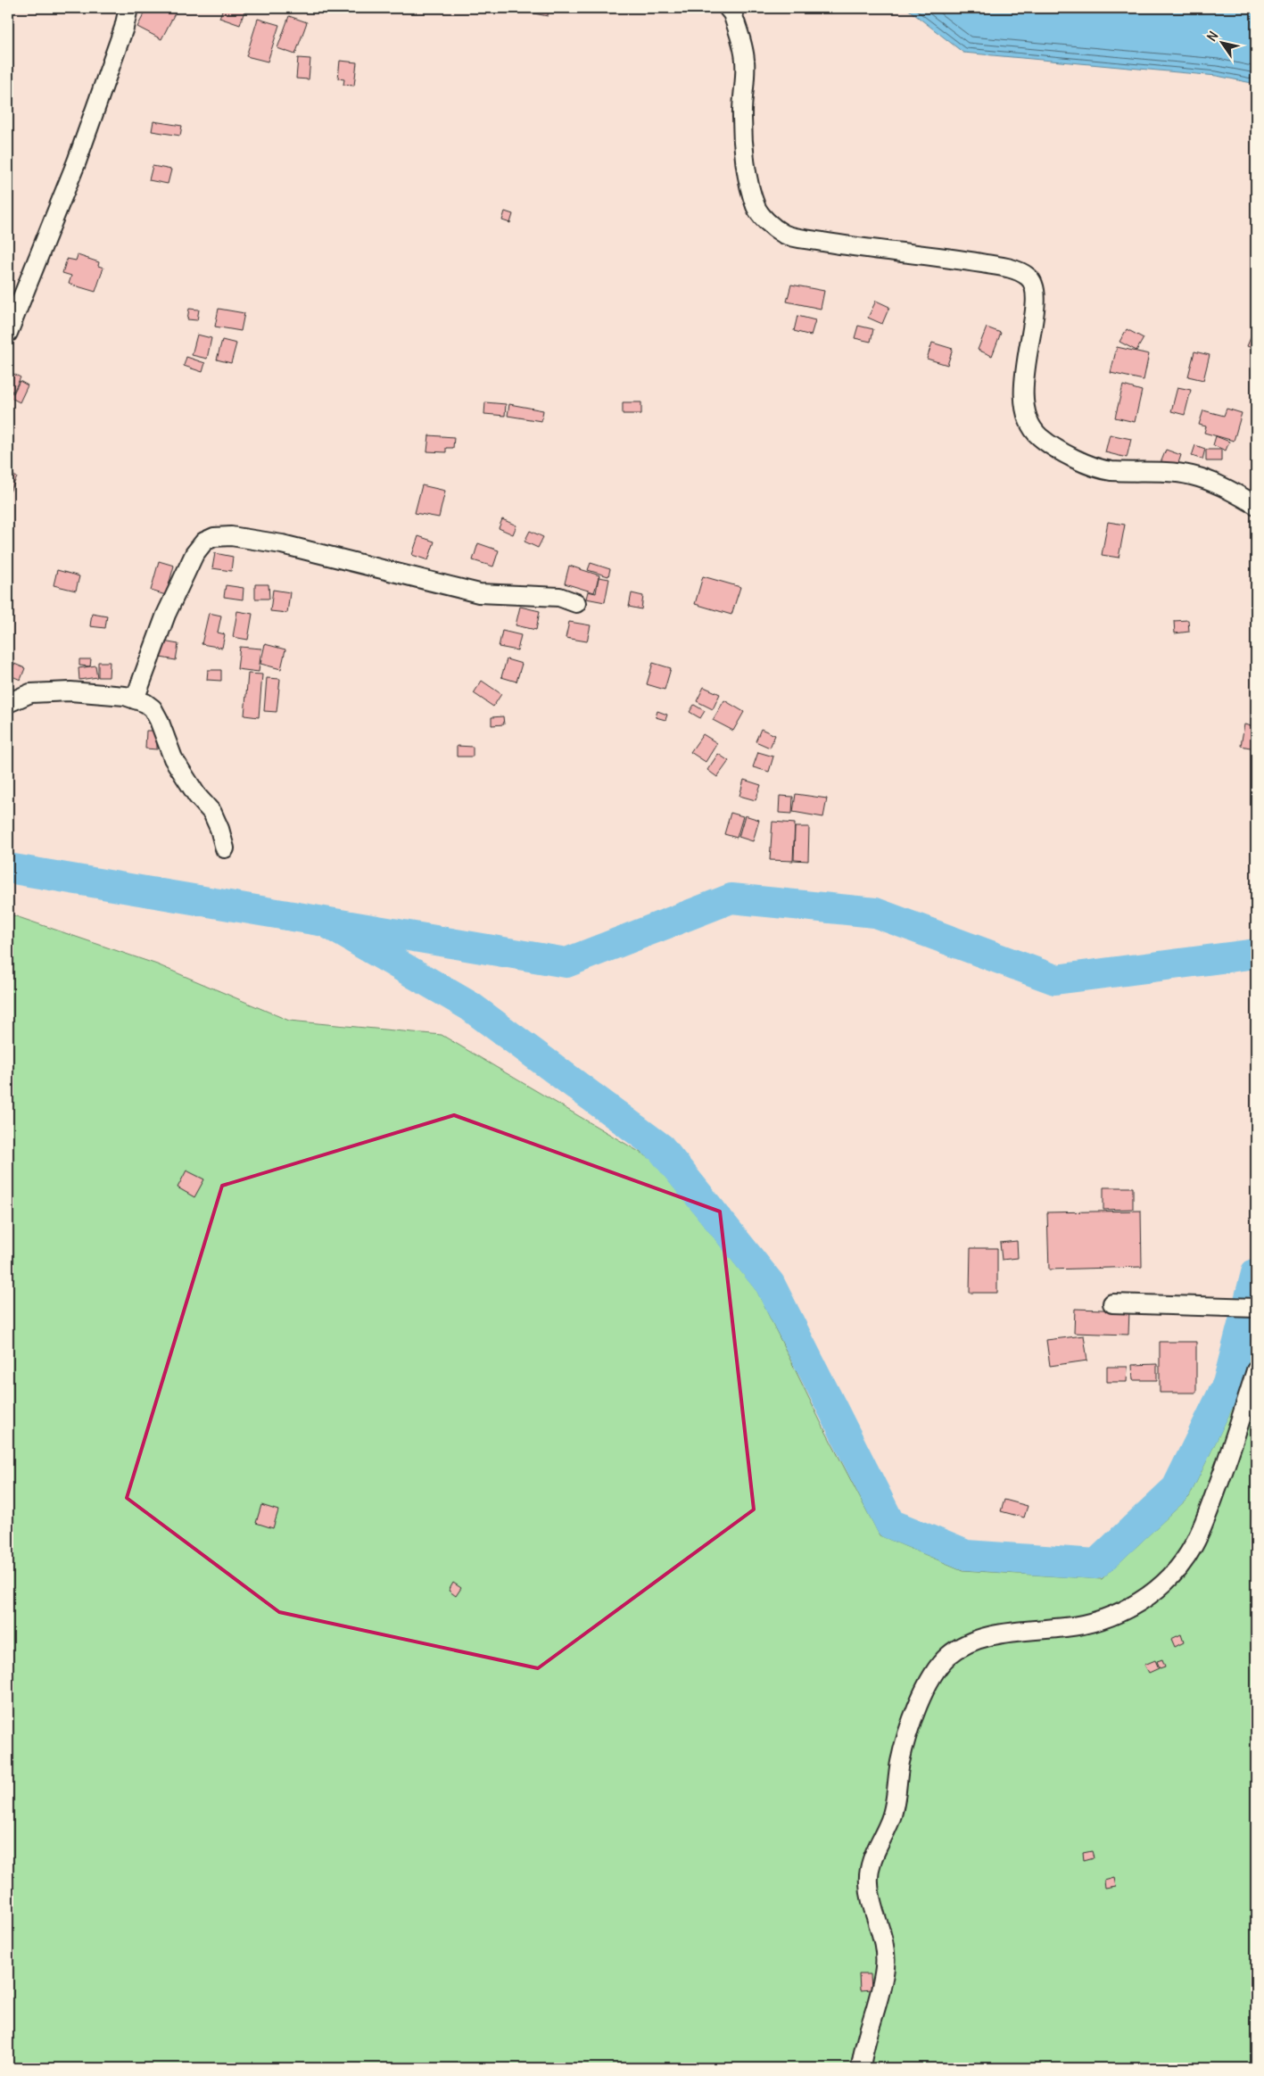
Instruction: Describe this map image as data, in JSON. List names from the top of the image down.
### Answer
{
  "north": "top left"
}
